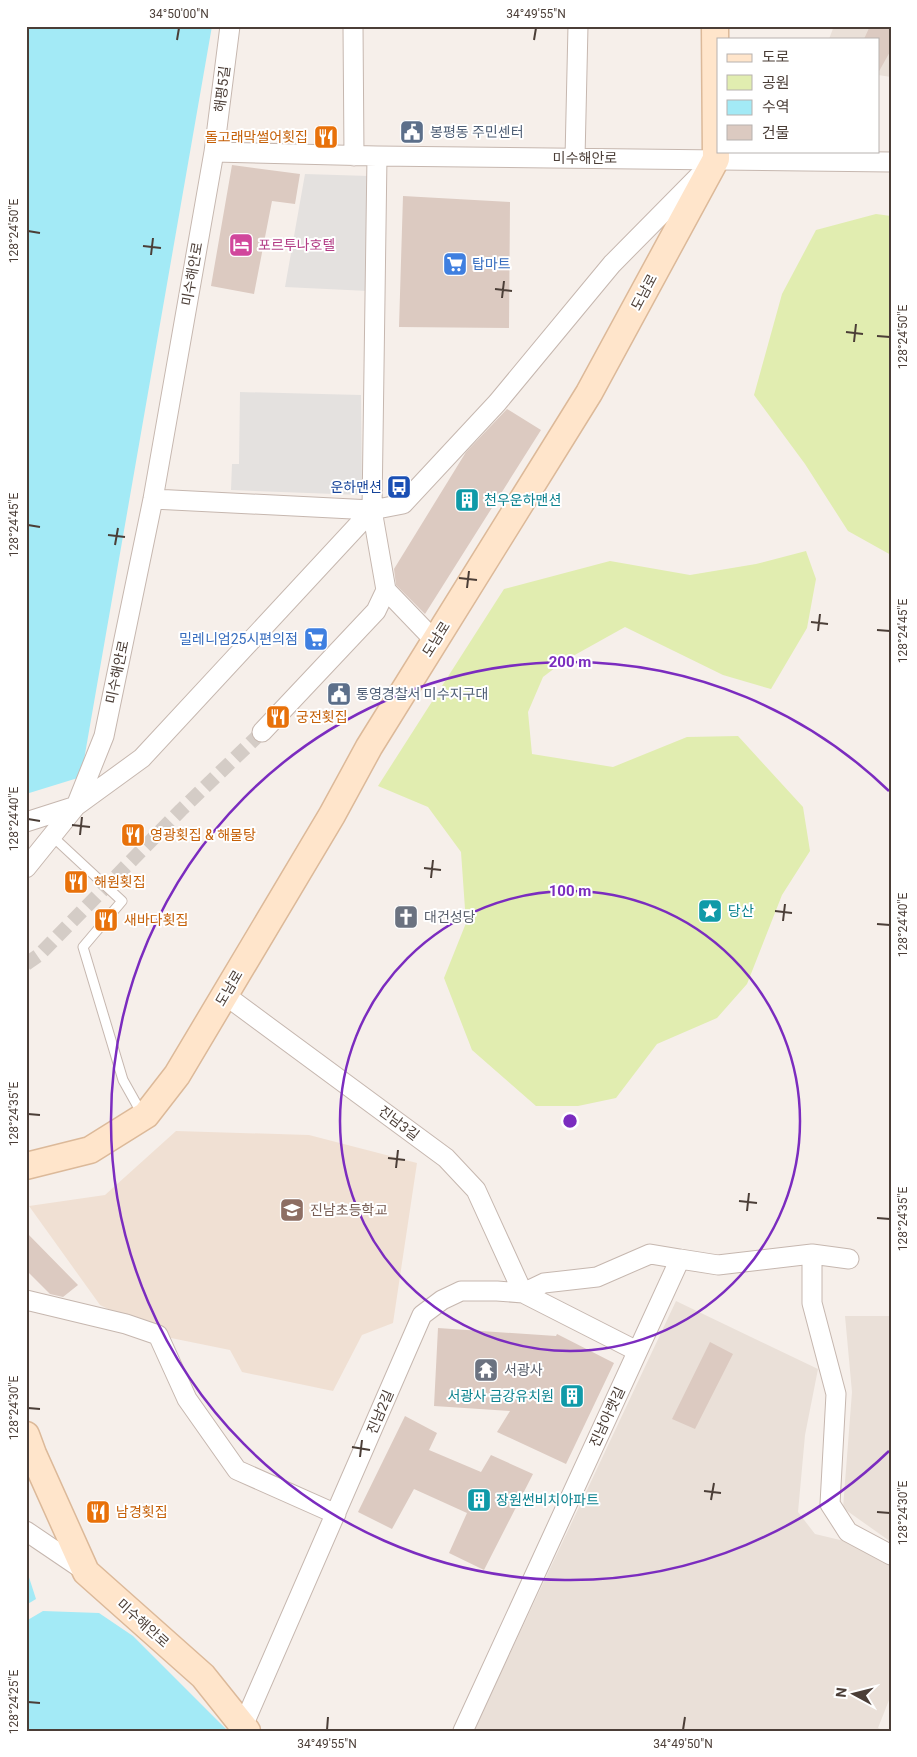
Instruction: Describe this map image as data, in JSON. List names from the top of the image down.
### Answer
{
  "streets": {
    "main road": ["미수해안로", "도남로"],
    "street": [
      "해평5길",
      "진남3길",
      "진남2길",
      "진남아랫길"
    ]
  },
  "crossings": [
    ["해평5길", "미수해안로"],
    ["미수해안로", "도남로"],
    ["미수해안로", "진남2길"],
    ["도남로", "진남3길"],
    ["진남3길", "진남2길"],
    ["진남2길", "진남아랫길"]
  ],
  "places": {
    "public building": ["봉평동 주민센터", "통영경찰서 미수지구대"],
    "restaurant": [
      "돌고래막썰어횟집",
      "궁전횟집",
      "영광횟집 & 해물탕",
      "해원횟집",
      "새바다횟집",
      "남경횟집"
    ],
    "hotel": ["포르투나호텔"],
    "supermarket": ["탑마트", "밀레니엄25시편의점"],
    "bus stop": ["운하맨션"],
    "building": ["천우운하맨션", "서광사 금강유치원", "장원썬비치아파트"],
    "place": ["당산"],
    "church": ["대건성당"],
    "school or university": ["진남초등학교"],
    "temple": ["서광사"]
  },
  "legend": [
    "도로",
    "공원",
    "수역",
    "건물"
  ],
  "north": "left",
  "coordinates": [
    "34°50'00\"N",
    "34°49'55\"N",
    "128°24'50\"E",
    "128°24'45\"E",
    "128°24'40\"E",
    "128°24'35\"E",
    "128°24'30\"E",
    "128°24'25\"E",
    "34°49'50\"N"
  ],
  "rings": ["200 m", "100 m"]
}
